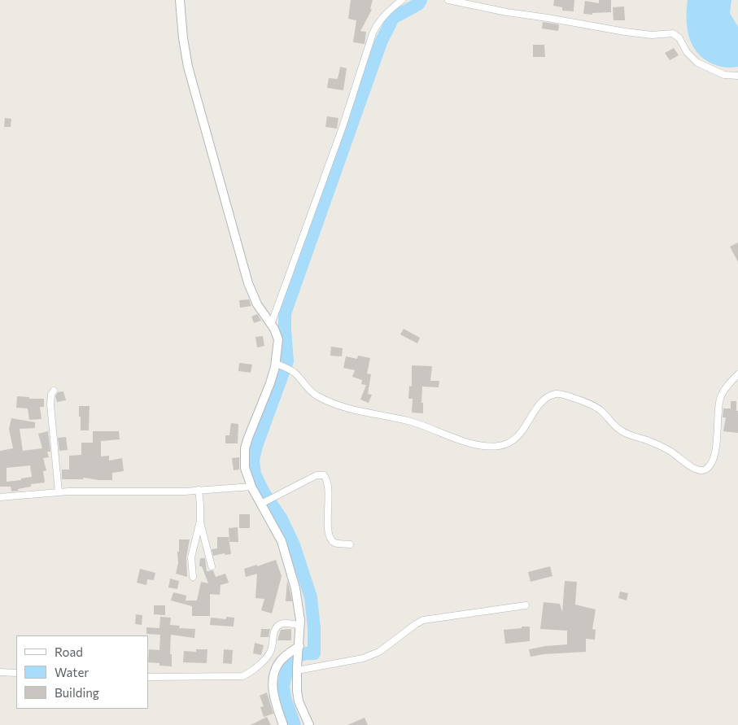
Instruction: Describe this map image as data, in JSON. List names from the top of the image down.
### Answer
{
  "legend": ["Road", "Water", "Building"]
}
